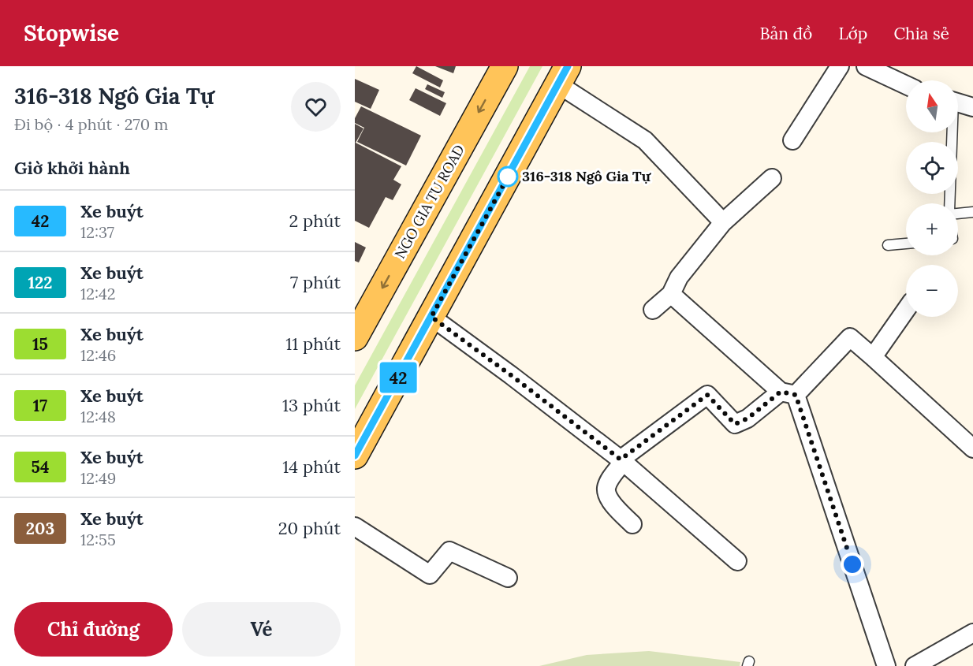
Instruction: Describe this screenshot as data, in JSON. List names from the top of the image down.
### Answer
{
  "streets": {
    "main road": ["NGO GIA TU ROAD"]
  },
  "places": ["316-318 Ngô Gia Tự"],
  "lines": ["bus line 42"],
  "north": "top",
  "page": {
    "header": "Stopwise",
    "nav": ["Bản đồ", "Lớp", "Chia sẻ"],
    "heading": [
      ["316-318 Ngô Gia Tự", "Đi bộ · 4 phút · 270 m"],
      "Giờ khởi hành"
    ],
    "on_map": "42",
    "map_buttons": ["+", "−"],
    "list": [
      {
        "mark": "42",
        "name": "Xe buýt",
        "note": "12:37",
        "value": "2 phút"
      },
      {
        "mark": "122",
        "name": "Xe buýt",
        "note": "12:42",
        "value": "7 phút"
      },
      {
        "mark": "15",
        "name": "Xe buýt",
        "note": "12:46",
        "value": "11 phút"
      },
      {
        "mark": "17",
        "name": "Xe buýt",
        "note": "12:48",
        "value": "13 phút"
      },
      {
        "mark": "54",
        "name": "Xe buýt",
        "note": "12:49",
        "value": "14 phút"
      },
      {
        "mark": "203",
        "name": "Xe buýt",
        "note": "12:55",
        "value": "20 phút"
      }
    ],
    "buttons": ["Chỉ đường", "Vé"]
  }
}
